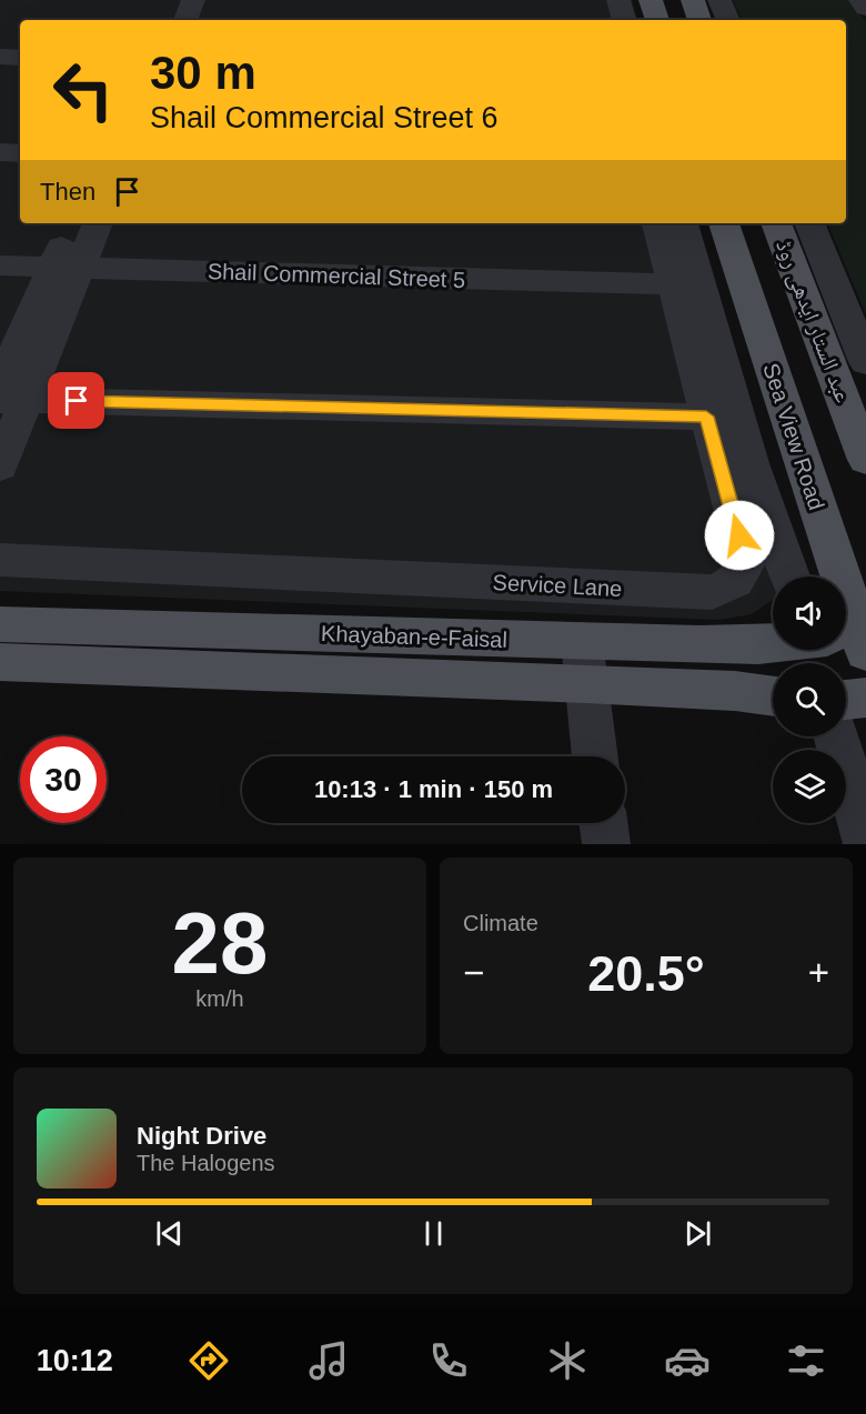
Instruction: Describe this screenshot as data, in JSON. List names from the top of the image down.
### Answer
{
  "streets": {
    "main road": ["عبد الستار ایدھی روڈ", "Sea View Road", "Khayaban-e-Faisal"],
    "street": ["Shail Commercial Street 5", "Service Lane"]
  },
  "crossings": [
    ["Shail Commercial Street 5", "Service Lane"]
  ],
  "page": {
    "turn": ["30 m", "Shail Commercial Street 6"],
    "then": "Then",
    "limit": "30",
    "trip": "10:13 · 1 min · 150 m",
    "tile": [
      ["28", "km/h"],
      "Climate"
    ],
    "heat": ["−", "20.5°", "+"],
    "song": ["Night Drive", "The Halogens"],
    "tabs": "10:12"
  }
}
